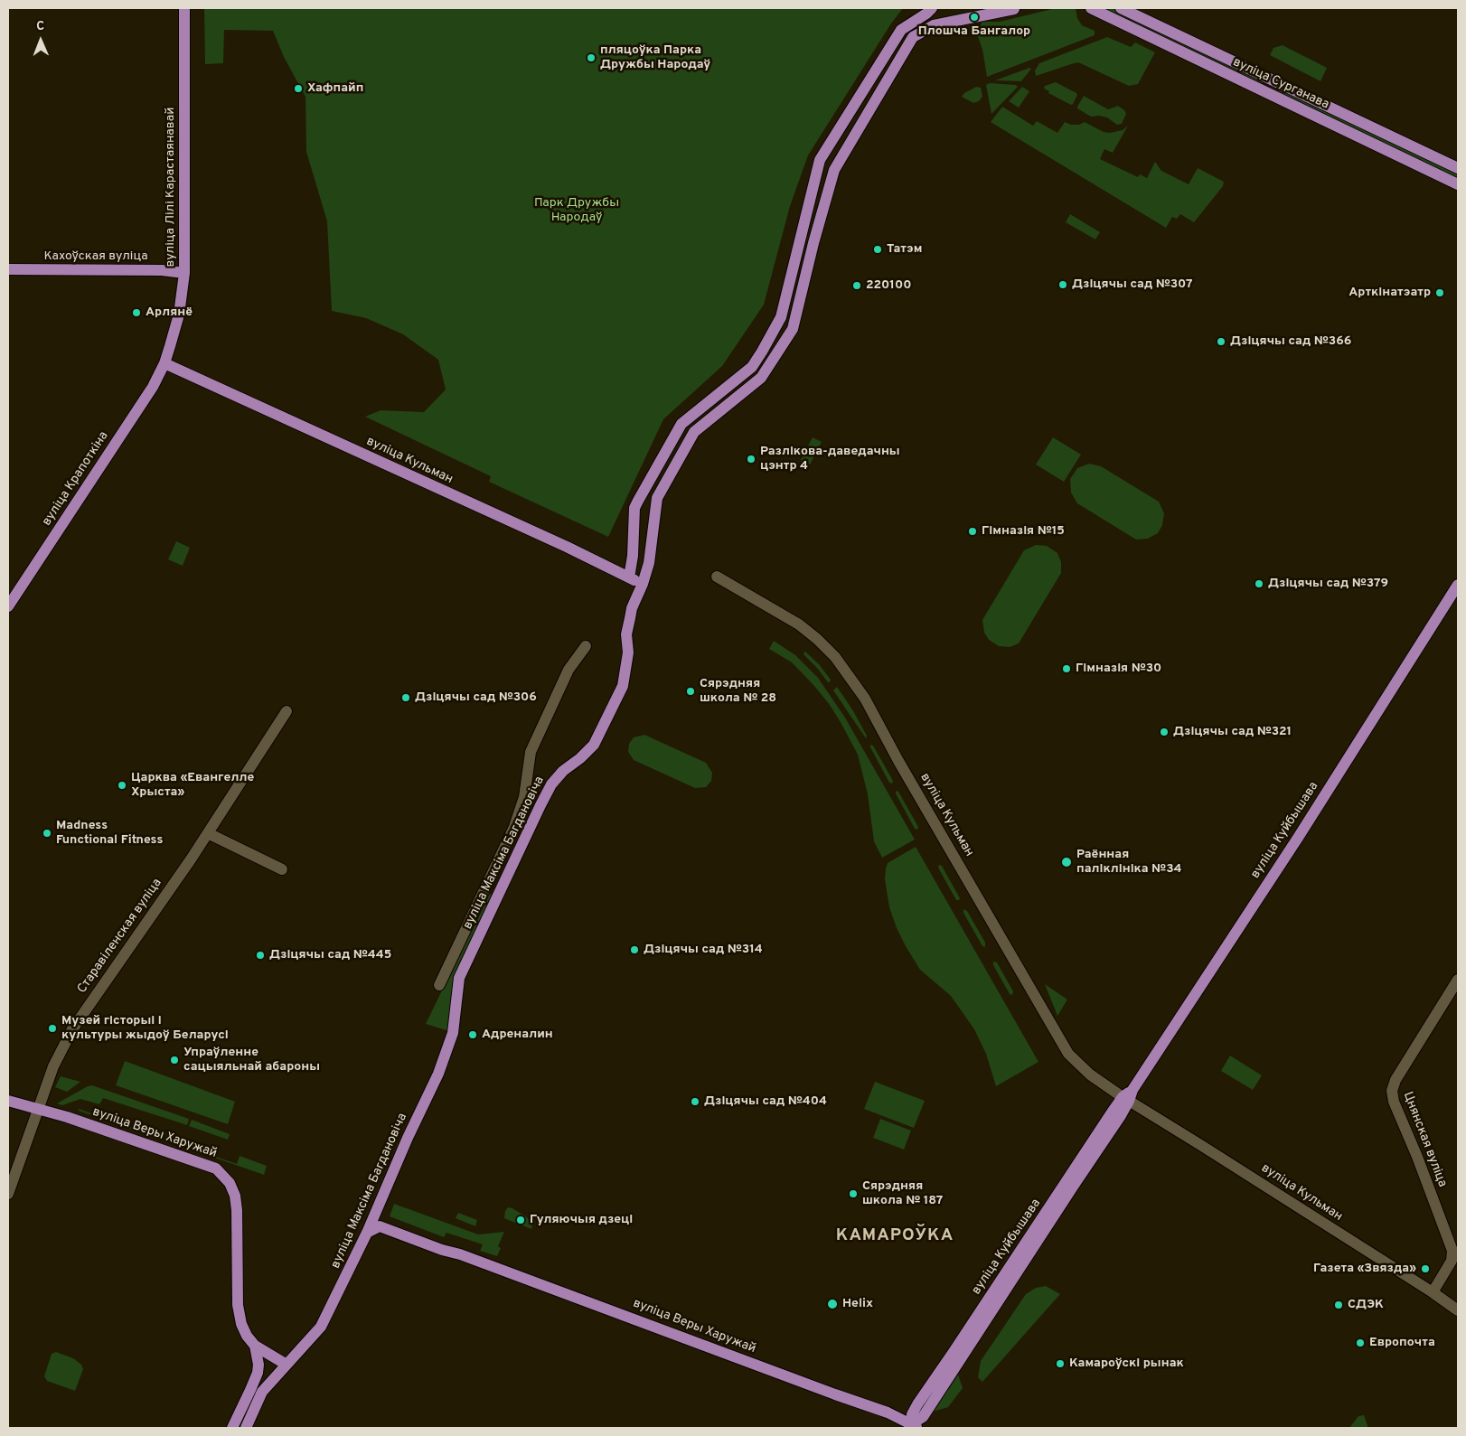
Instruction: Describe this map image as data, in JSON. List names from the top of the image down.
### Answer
{
  "streets": {
    "main road": [
      "вуліца Сурганава",
      "вуліца Лілі Карастаянавай",
      "Кахоўская вуліца",
      "вуліца Кульман",
      "вуліца Крапоткіна",
      "вуліца Куйбышава",
      "вуліца Максіма Багдановіча",
      "вуліца Веры Харужай"
    ],
    "street": ["Старавіленская вуліца", "Цнянская вуліца"]
  },
  "crossings": [
    ["вуліца Лілі Карастаянавай", "Кахоўская вуліца"],
    ["вуліца Лілі Карастаянавай", "вуліца Кульман"],
    ["вуліца Лілі Карастаянавай", "вуліца Крапоткіна"],
    ["вуліца Кульман", "вуліца Крапоткіна"],
    ["вуліца Кульман", "вуліца Куйбышава"],
    ["вуліца Кульман", "вуліца Максіма Багдановіча"],
    ["вуліца Кульман", "Цнянская вуліца"],
    ["вуліца Куйбышава", "вуліца Веры Харужай"],
    ["вуліца Максіма Багдановіча", "вуліца Веры Харужай"],
    ["Старавіленская вуліца", "вуліца Веры Харужай"]
  ],
  "districts": ["КАМАРОЎКА"],
  "parks": ["Парк Дружбы Народаў"],
  "places": [
    "Плошча Бангалор",
    "пляцоўка Парка Дружбы Народаў",
    "Хафпайп",
    "Татэм",
    "Дзіцячы сад №307",
    "220100",
    "Арткінатэатр",
    "Арлянё",
    "Дзіцячы сад №366",
    "Разлікова-даведачны цэнтр 4",
    "Гімназія №15",
    "Дзіцячы сад №379",
    "Гімназія №30",
    "Сярэдняя школа № 28",
    "Дзіцячы сад №306",
    "Дзіцячы сад №321",
    "Царква «Евангелле Хрыста»",
    "Madness Functional Fitness",
    "Раённая паліклініка №34",
    "Дзіцячы сад №314",
    "Дзіцячы сад №445",
    "Музей гісторыі і культуры жыдоў Беларусі",
    "Адреналин",
    "Упраўленне сацыяльнай абароны",
    "Дзіцячы сад №404",
    "Сярэдняя школа № 187",
    "Гуляючыя дзеці",
    "Газета «Звязда»",
    "Helix",
    "СДЭК",
    "Европочта",
    "Камароўскі рынак"
  ],
  "north": "top"
}
